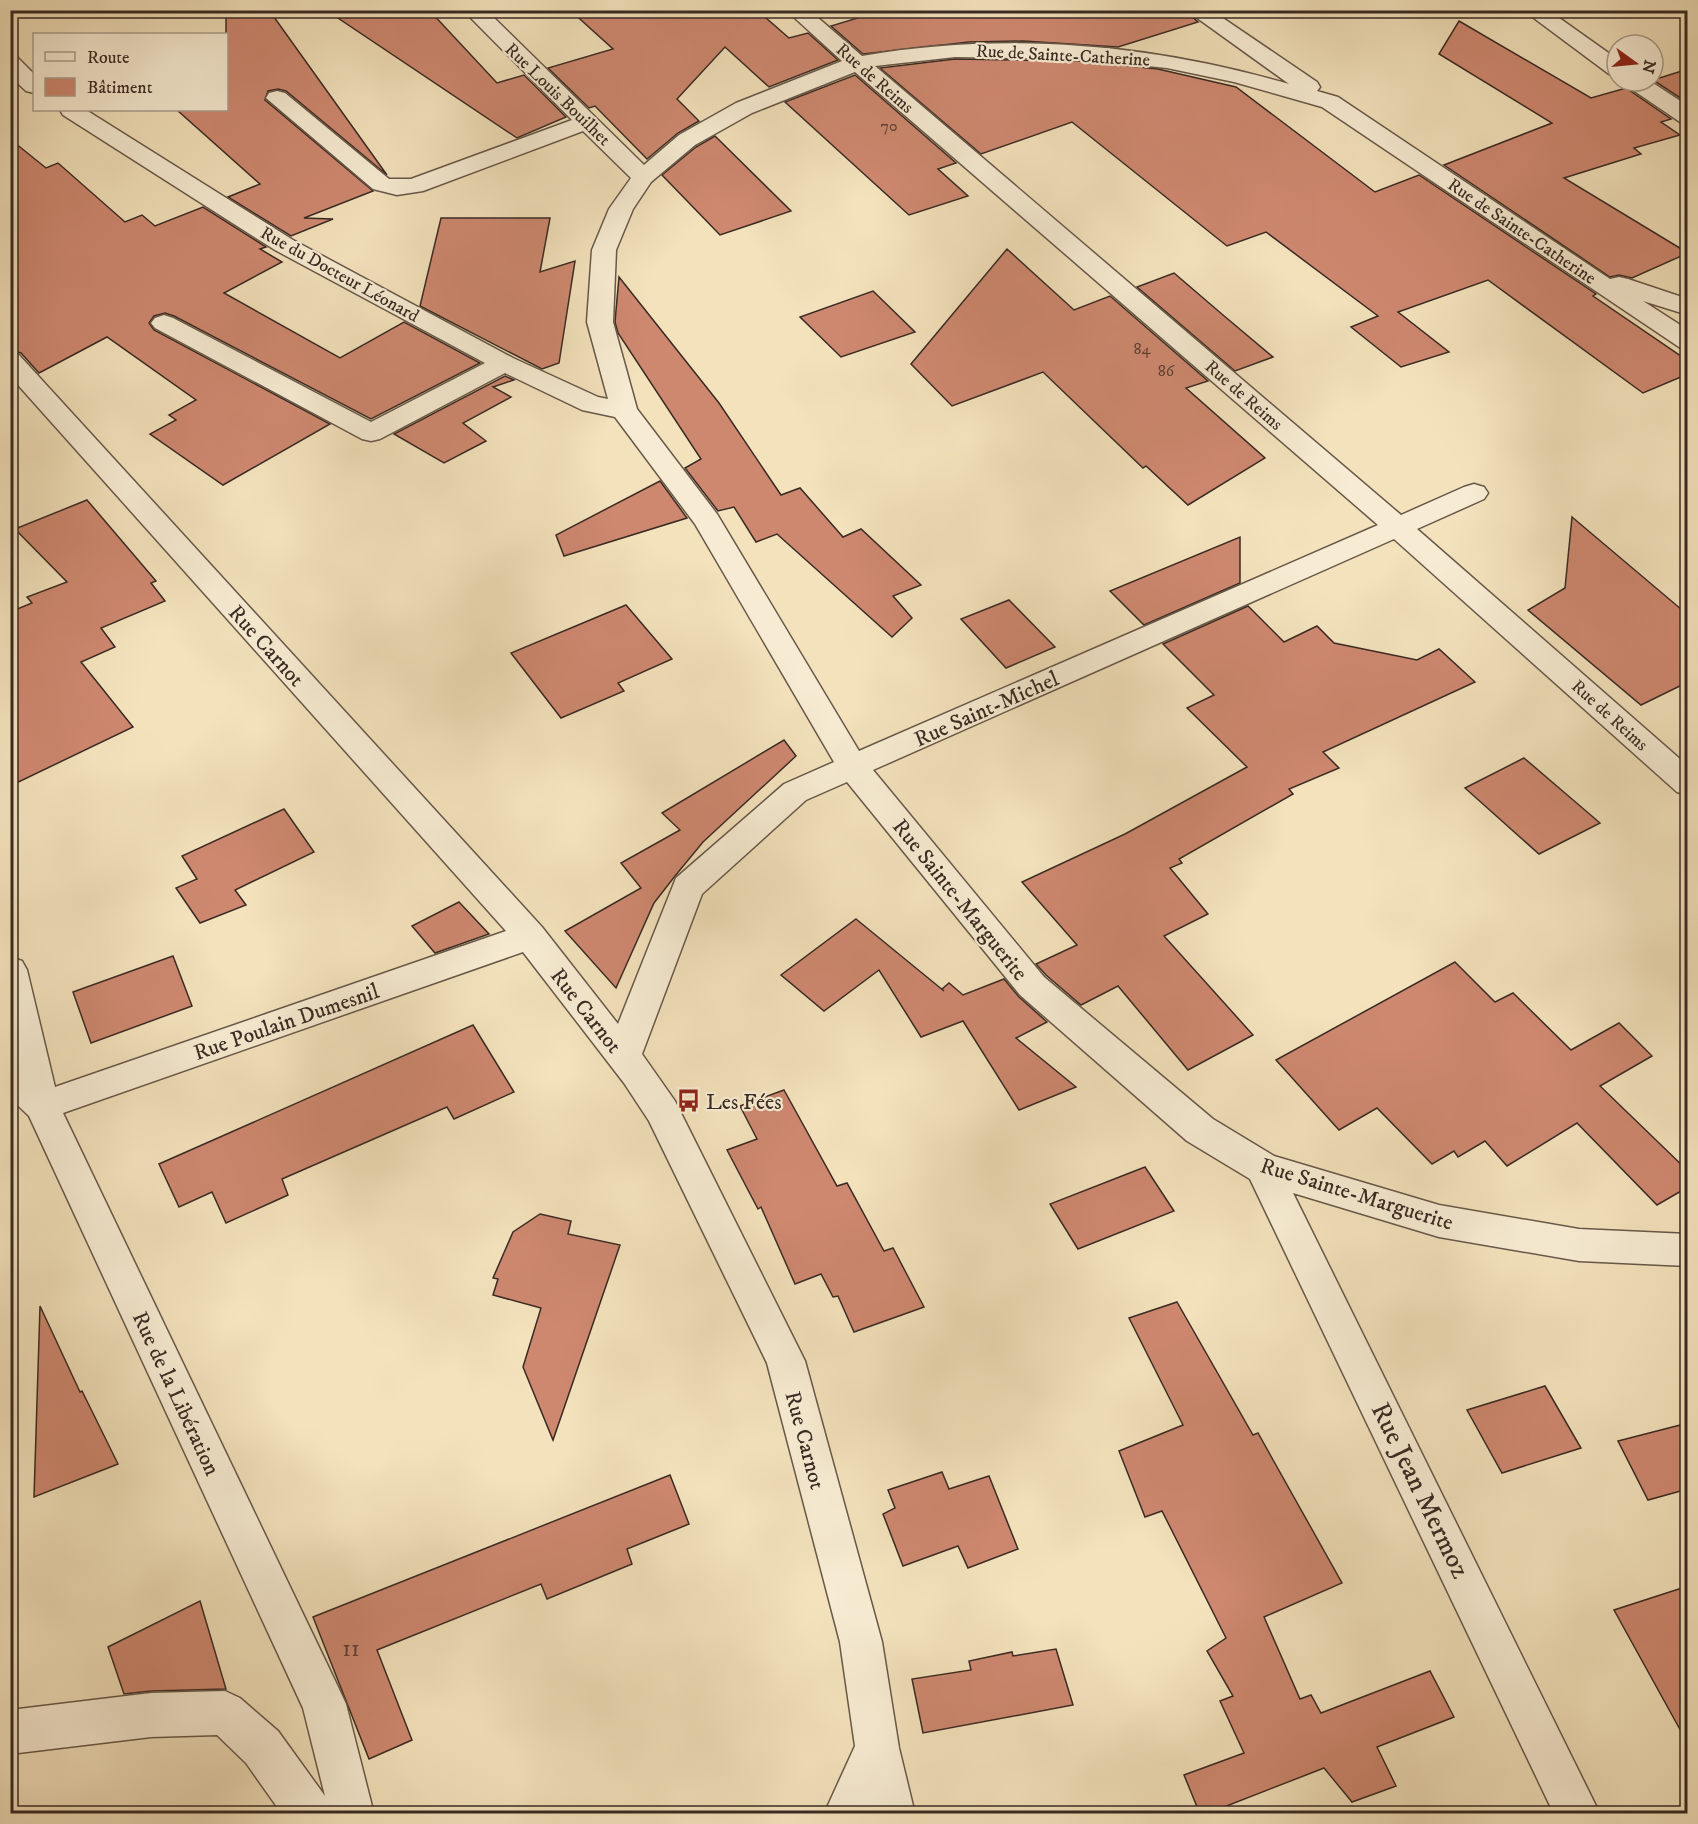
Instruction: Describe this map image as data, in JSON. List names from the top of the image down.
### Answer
{
  "streets": {
    "street": [
      "Rue de Sainte-Catherine",
      "Rue de Reims",
      "Rue Louis Bouilhet",
      "Rue du Docteur Léonard",
      "Rue Carnot",
      "Rue Saint-Michel",
      "Rue Sainte-Marguerite",
      "Rue Poulain Dumesnil",
      "Rue de la Libération",
      "Rue Jean Mermoz"
    ]
  },
  "crossings": [
    ["Rue de Sainte-Catherine", "Rue de Reims"],
    ["Rue de Sainte-Catherine", "Rue Louis Bouilhet"],
    ["Rue de Sainte-Catherine", "Rue Sainte-Marguerite"],
    ["Rue de Reims", "Rue Saint-Michel"],
    ["Rue Louis Bouilhet", "Rue Sainte-Marguerite"],
    ["Rue du Docteur Léonard", "Rue Sainte-Marguerite"],
    ["Rue Carnot", "Rue Saint-Michel"],
    ["Rue Carnot", "Rue Poulain Dumesnil"],
    ["Rue Saint-Michel", "Rue Sainte-Marguerite"],
    ["Rue Sainte-Marguerite", "Rue Jean Mermoz"],
    ["Rue Poulain Dumesnil", "Rue de la Libération"]
  ],
  "places": {
    "bus stop": ["Les Fées"]
  },
  "house_numbers": [
    "70",
    "84",
    "86",
    "11"
  ],
  "legend": ["Route", "Bâtiment"],
  "north": "right"
}
